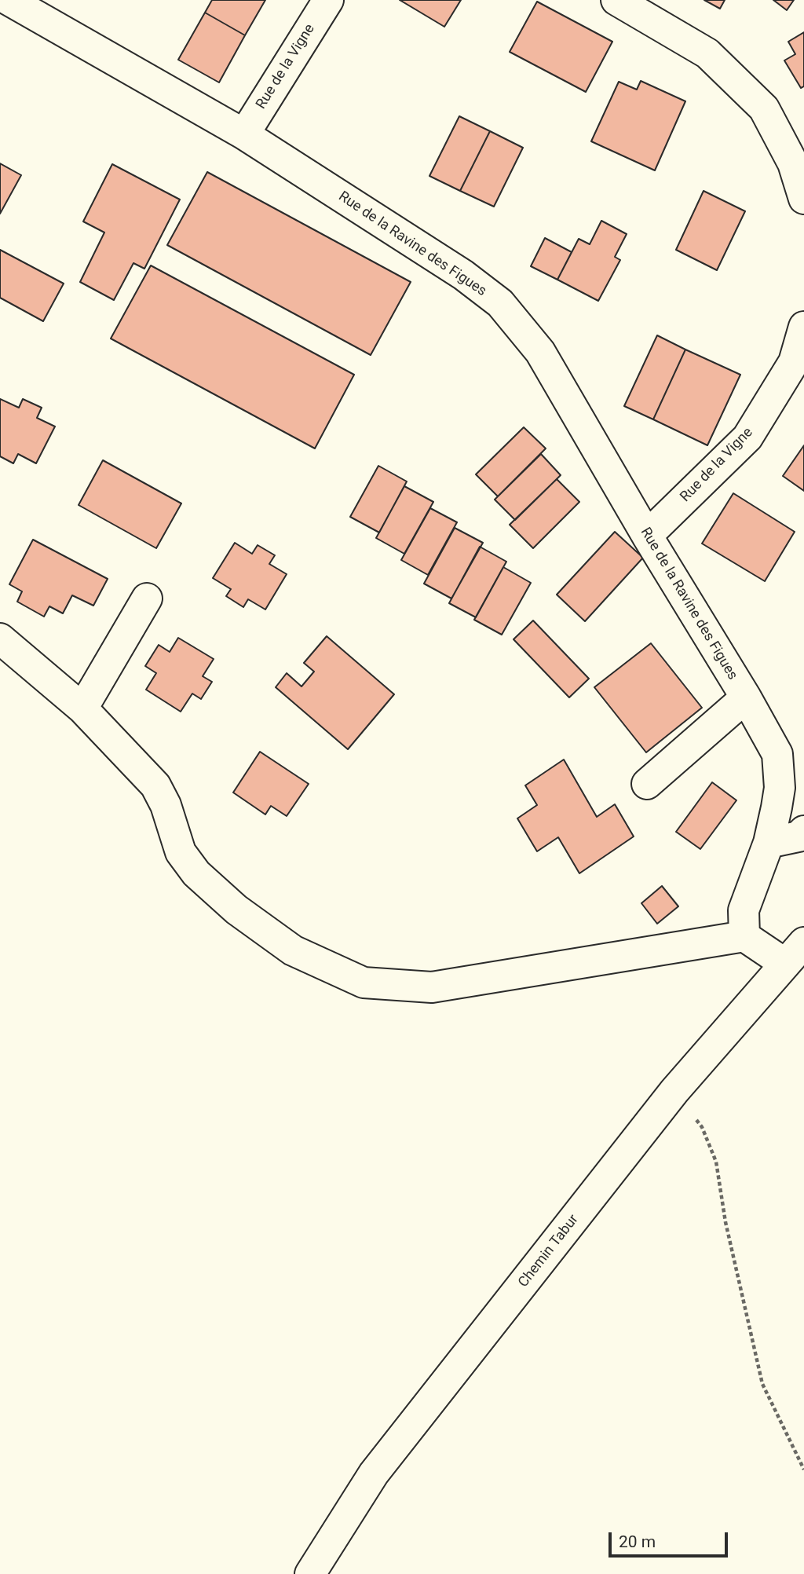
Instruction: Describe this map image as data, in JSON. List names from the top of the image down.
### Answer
{
  "streets": {
    "street": ["Rue de la Vigne", "Rue de la Ravine des Figues", "Chemin Tabur"]
  },
  "crossings": [
    ["Rue de la Vigne", "Rue de la Ravine des Figues"]
  ],
  "scale_bar": "20 m"
}
